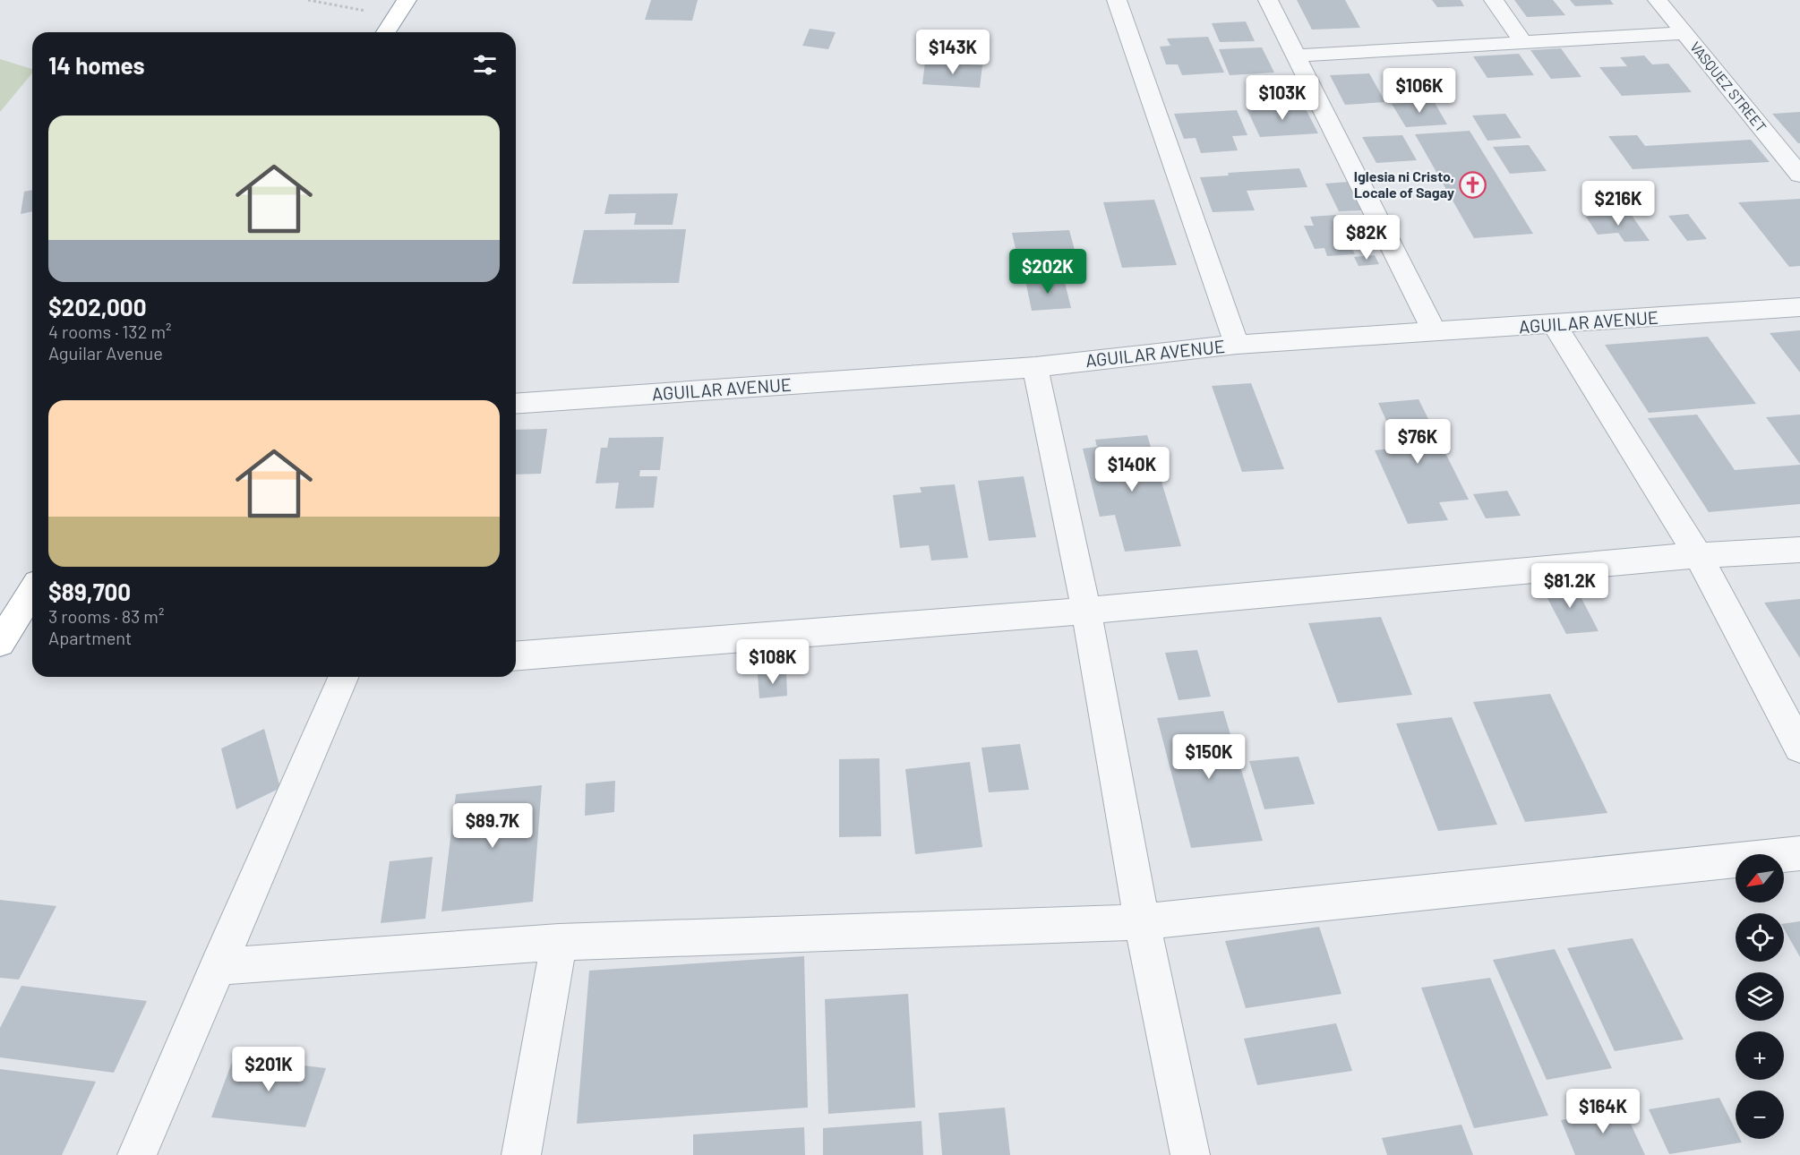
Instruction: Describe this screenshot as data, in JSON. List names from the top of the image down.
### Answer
{
  "streets": {
    "street": ["VASQUEZ STREET", "AGUILAR AVENUE"]
  },
  "places": {
    "church": ["Iglesia ni Cristo, Locale of Sagay"]
  },
  "north": "bottom left",
  "page": {
    "price": [
      "$143K",
      "$106K",
      "$103K",
      "$216K",
      "$82K",
      "$202K",
      "$76K",
      "$140K",
      "$81.2K",
      "$108K",
      "$150K",
      "$89.7K",
      "$201K",
      "$164K"
    ],
    "heading": "14 homes",
    "list": [
      {
        "name": "$202,000",
        "note": "4 rooms · 132 m² · Aguilar Avenue"
      },
      {
        "name": "$89,700",
        "note": "3 rooms · 83 m² · Apartment"
      }
    ],
    "map_buttons": ["+", "−"]
  }
}
